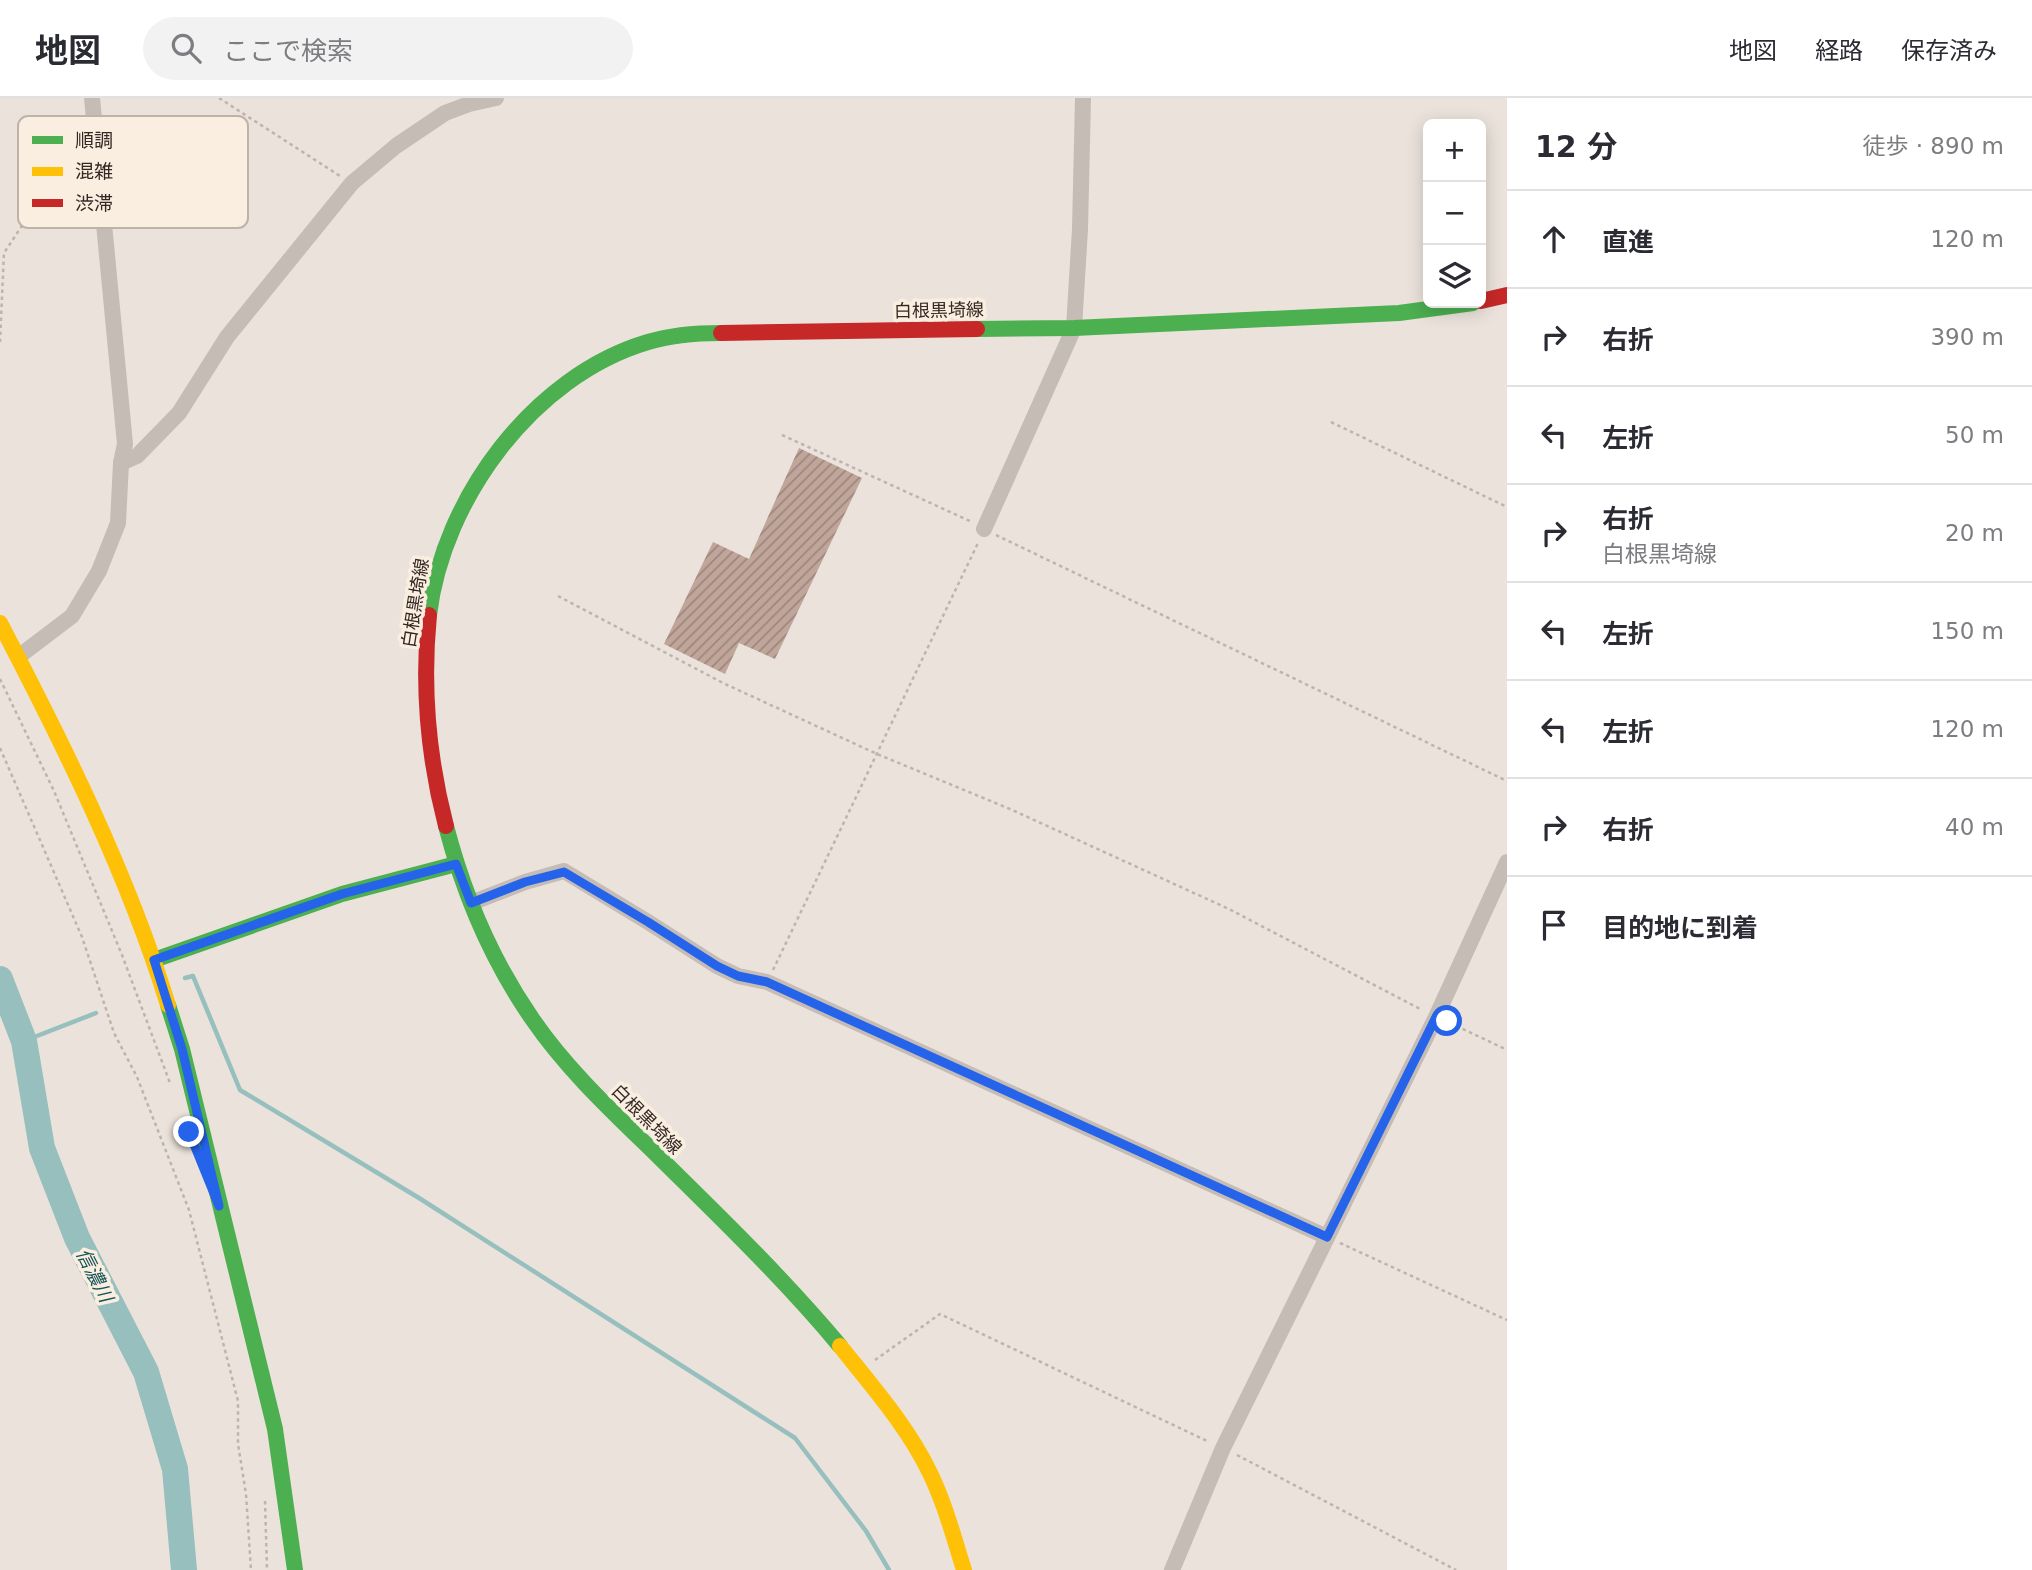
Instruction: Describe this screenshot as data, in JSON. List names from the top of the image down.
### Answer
{
  "streets": {
    "main road": ["白根黒埼線"]
  },
  "water": ["信濃川"],
  "legend": ["順調", "混雑", "渋滞"],
  "page": {
    "header": "地図",
    "search": "ここで検索",
    "nav": ["地図", "経路", "保存済み"],
    "heading": ["12 分", "徒歩 · 890 m"],
    "map_buttons": ["+", "−"],
    "list": [
      ["直進", "120 m"],
      ["右折", "390 m"],
      ["左折", "50 m"],
      ["右折", "白根黒埼線", "20 m"],
      ["左折", "150 m"],
      ["左折", "120 m"],
      ["右折", "40 m"],
      "目的地に到着"
    ]
  }
}
